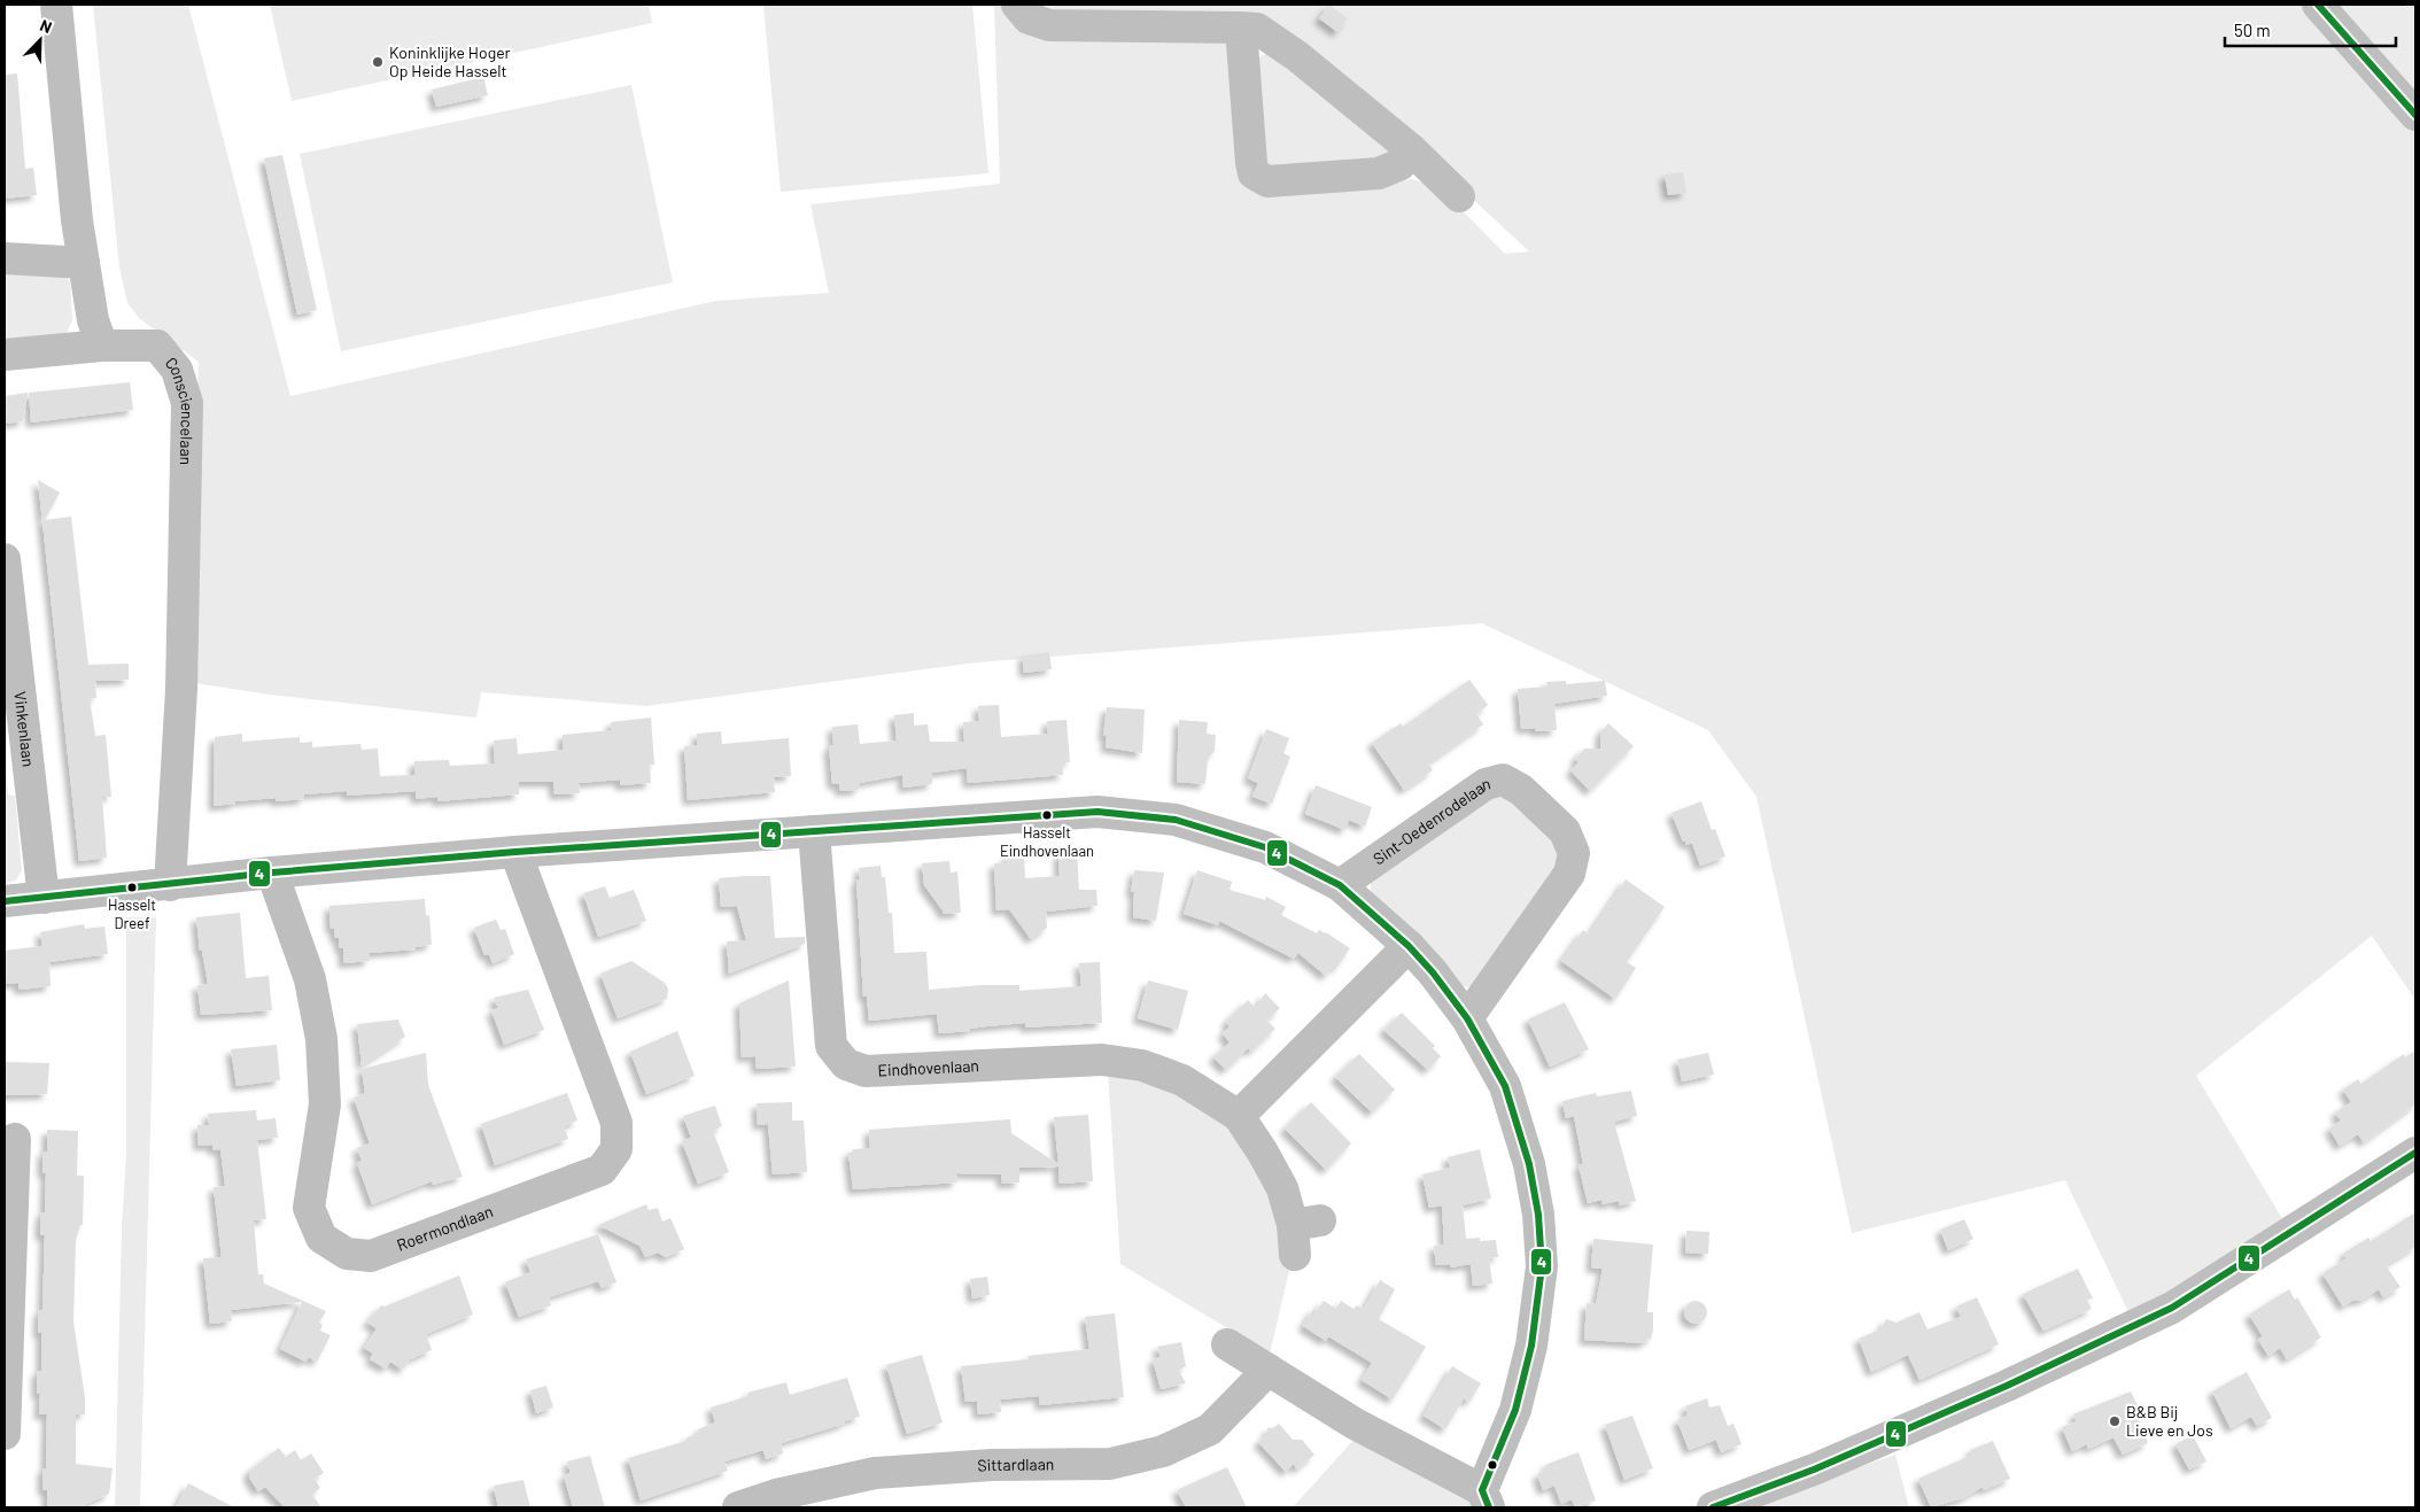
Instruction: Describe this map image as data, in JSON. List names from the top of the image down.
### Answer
{
  "streets": {
    "street": [
      "Consciencelaan",
      "Vinkenlaan",
      "Sint-Oedenrodelaan",
      "Eindhovenlaan",
      "Roermondlaan",
      "Sittardlaan"
    ]
  },
  "places": [
    "Koninklijke Hoger Op Heide Hasselt",
    "Hasselt Eindhovenlaan",
    "Hasselt Dreef",
    "B&B Bij Lieve en Jos"
  ],
  "lines": ["transit line 4"],
  "scale_bar": "50 m",
  "north": "top right"
}
